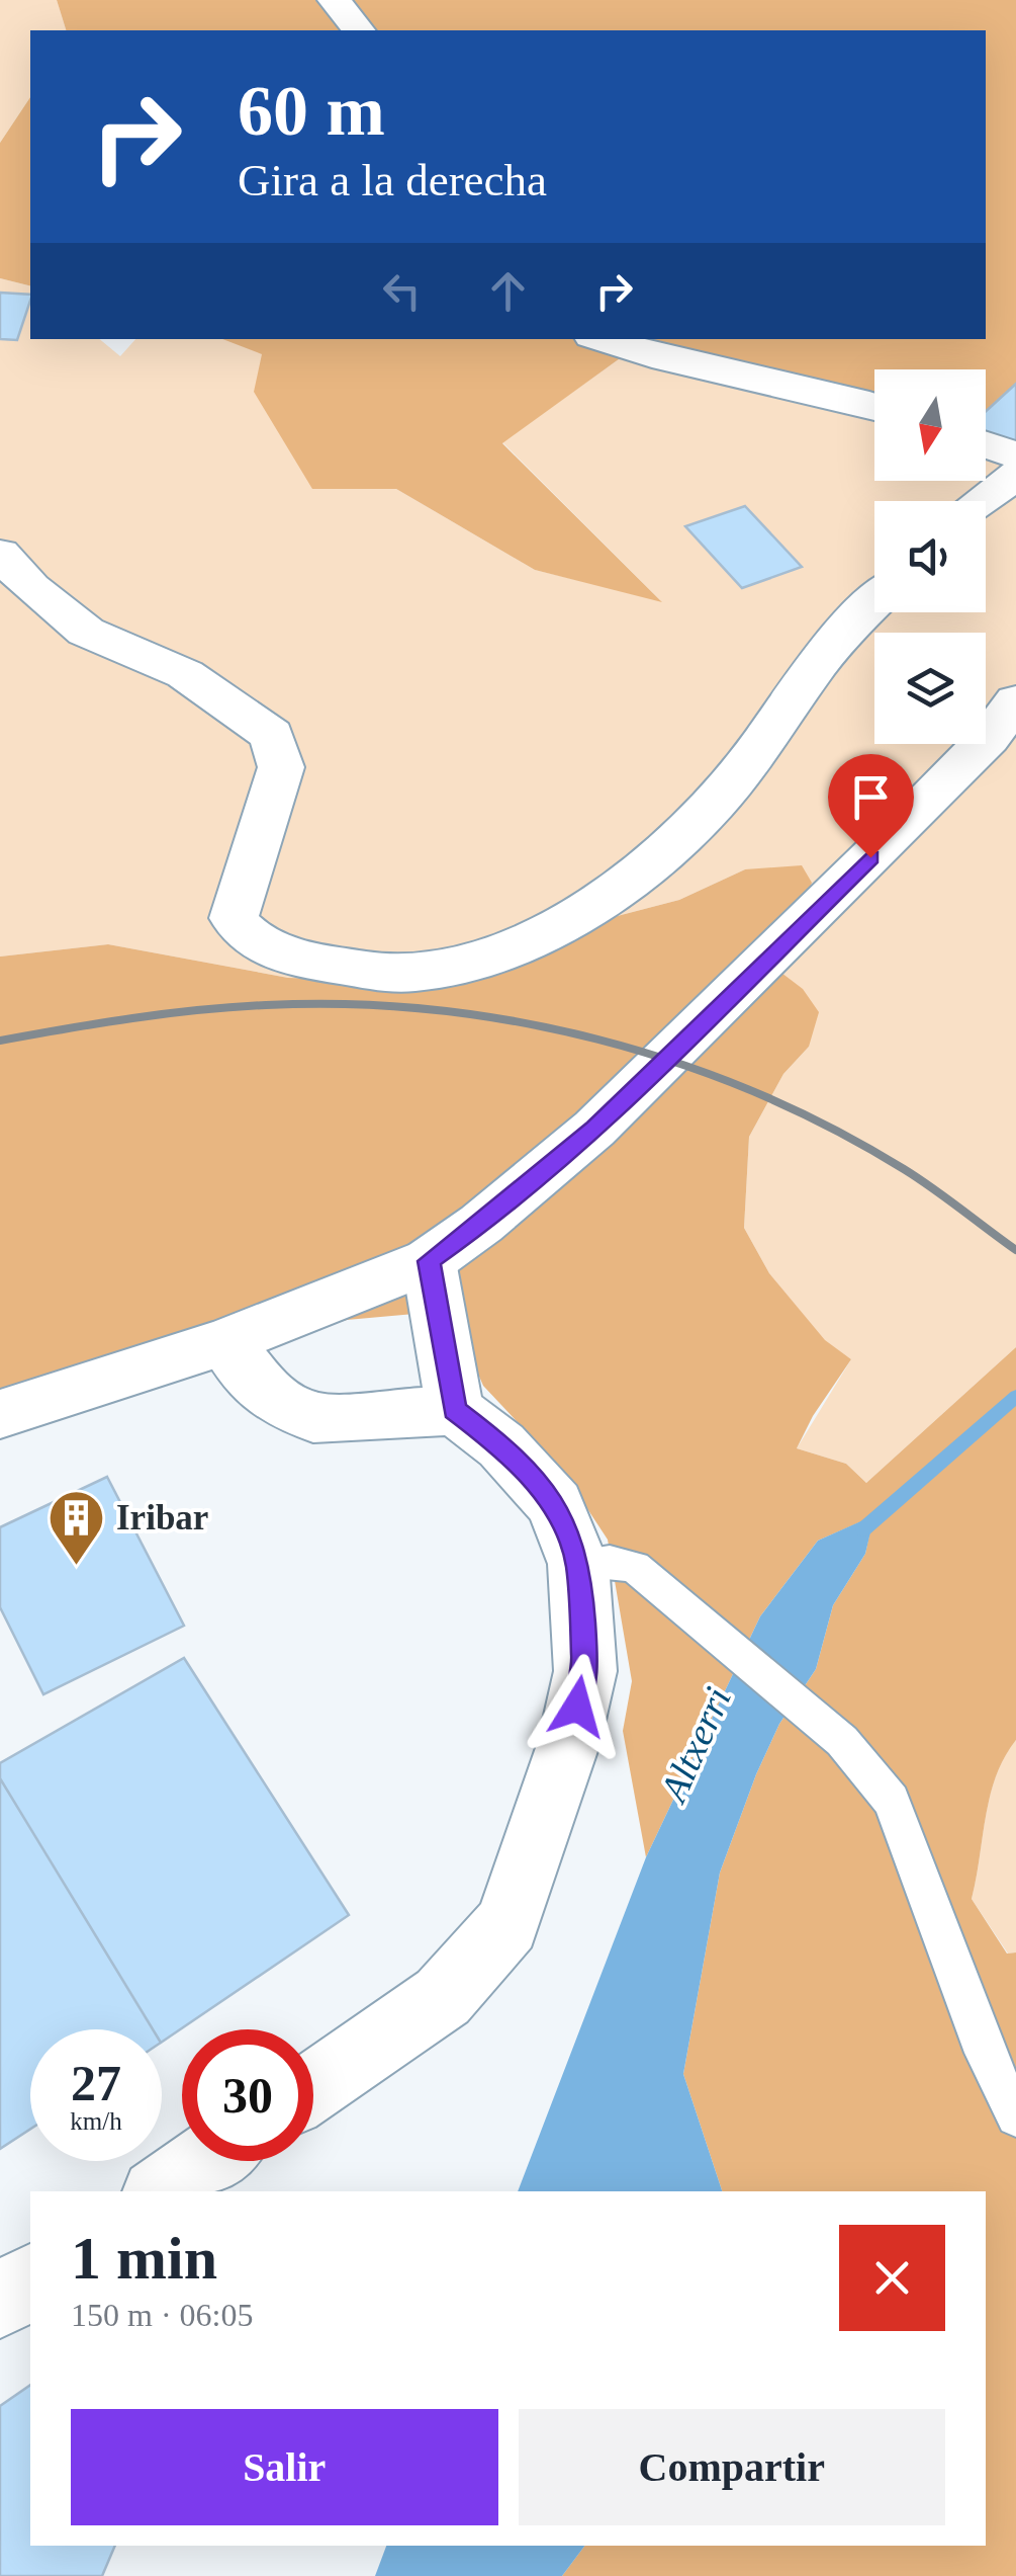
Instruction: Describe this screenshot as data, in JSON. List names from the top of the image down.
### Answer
{
  "water": ["Altxerri"],
  "places": {
    "building": ["Iribar"]
  },
  "north": "bottom",
  "page": {
    "turn": ["60 m", "Gira a la derecha"],
    "speed": "27 km/h",
    "limit": "30",
    "heading": ["1 min", "150 m · 06:05"],
    "buttons": ["Salir", "Compartir"]
  }
}
